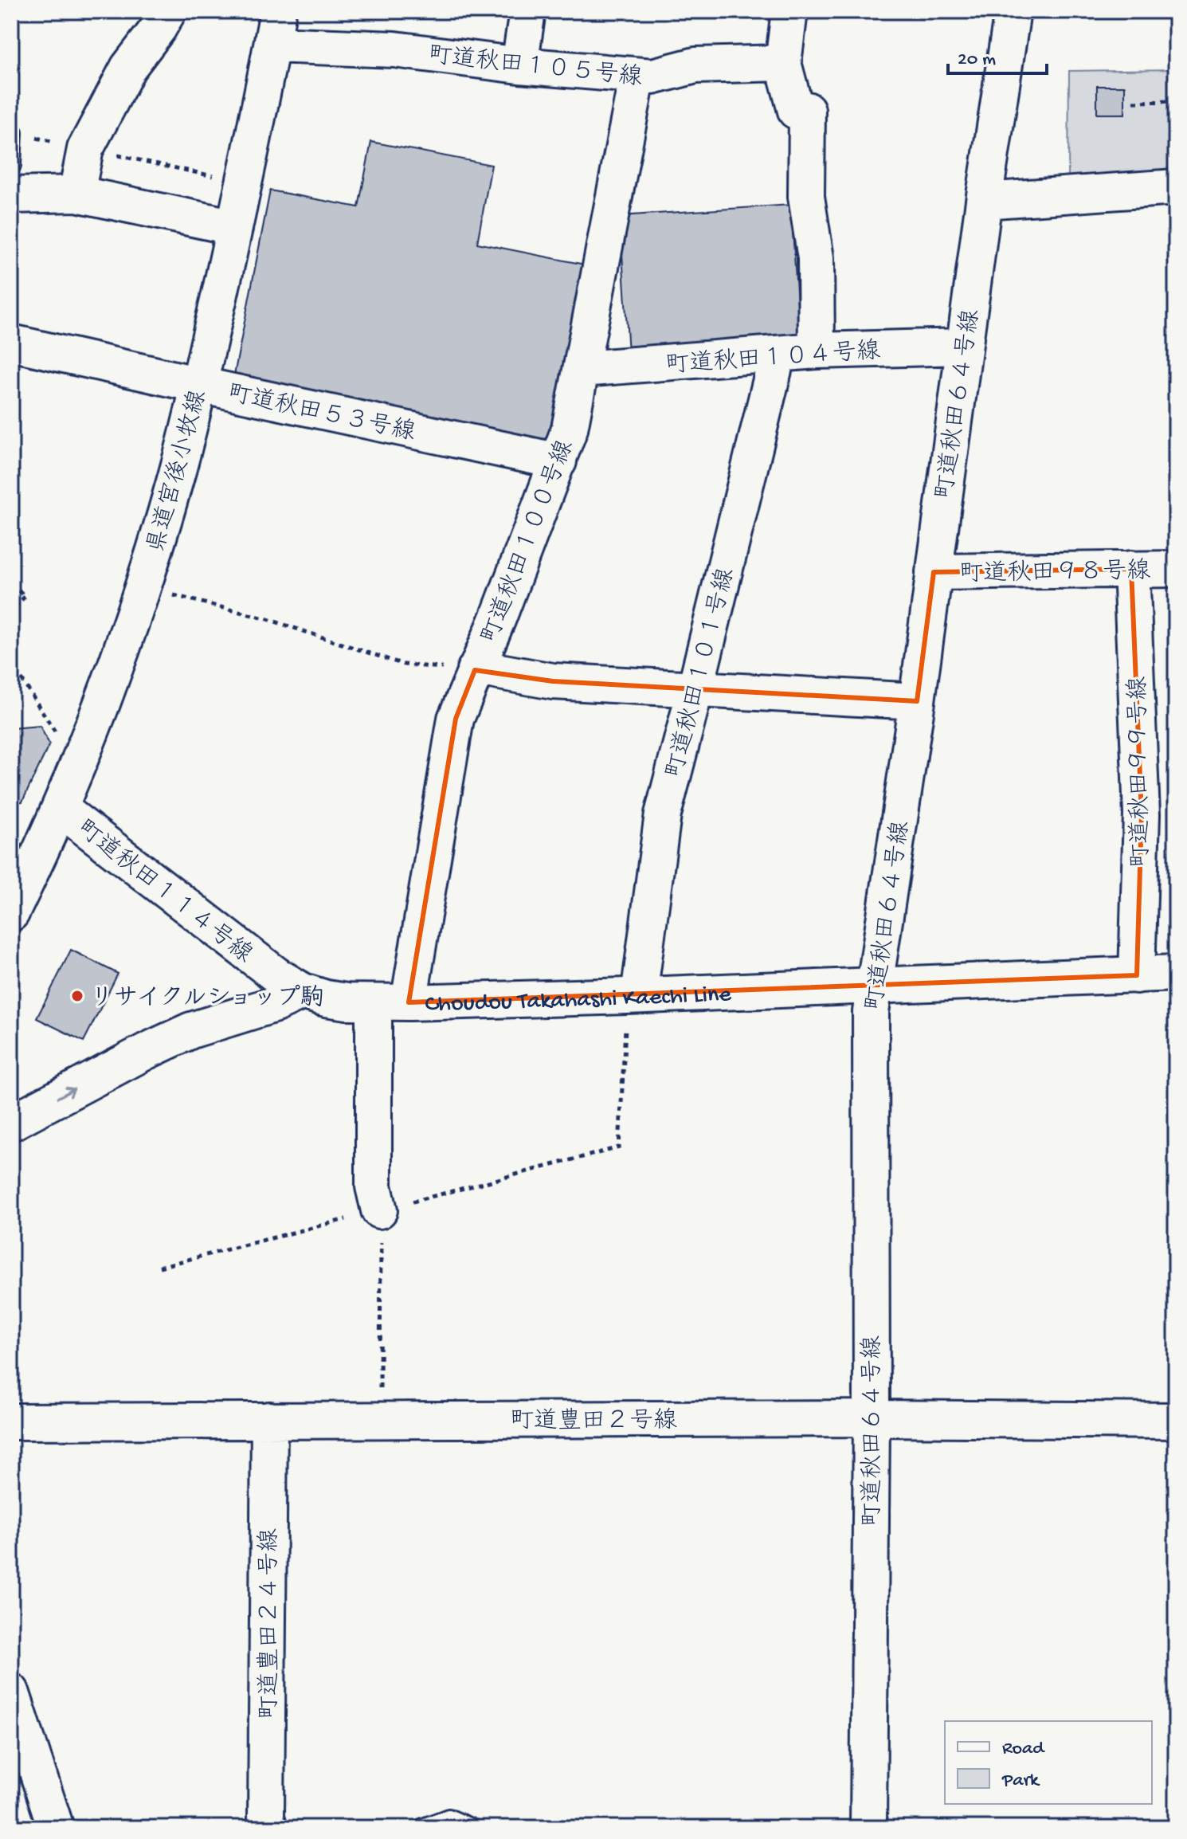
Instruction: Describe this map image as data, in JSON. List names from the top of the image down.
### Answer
{
  "streets": {
    "street": [
      "町道秋田１０５号線",
      "町道秋田１０４号線",
      "町道秋田６４号線",
      "町道秋田５３号線",
      "県道宮後小牧線",
      "町道秋田１００号線",
      "町道秋田９８号線",
      "町道秋田１０１号線",
      "町道秋田９９号線",
      "町道秋田１１４号線",
      "Choudou Takahashi Kaechi Line",
      "町道豊田２号線",
      "町道豊田２４号線"
    ]
  },
  "crossings": [
    ["町道秋田１０５号線", "県道宮後小牧線"],
    ["町道秋田１０５号線", "町道秋田１００号線"],
    ["町道秋田１０４号線", "町道秋田６４号線"],
    ["町道秋田１０４号線", "町道秋田１００号線"],
    ["町道秋田１０４号線", "町道秋田１０１号線"],
    ["町道秋田６４号線", "町道秋田９８号線"],
    ["町道秋田６４号線", "Choudou Takahashi Kaechi Line"],
    ["町道秋田６４号線", "町道豊田２号線"],
    ["町道秋田５３号線", "県道宮後小牧線"],
    ["町道秋田５３号線", "町道秋田１００号線"],
    ["県道宮後小牧線", "町道秋田１１４号線"],
    ["町道秋田１００号線", "Choudou Takahashi Kaechi Line"],
    ["町道秋田９８号線", "町道秋田９９号線"],
    ["町道秋田１０１号線", "Choudou Takahashi Kaechi Line"],
    ["町道秋田９９号線", "Choudou Takahashi Kaechi Line"],
    ["町道秋田１１４号線", "Choudou Takahashi Kaechi Line"],
    ["町道豊田２号線", "町道豊田２４号線"]
  ],
  "places": ["リサイクルショップ駒"],
  "legend": ["Road", "Park"],
  "scale_bar": "20 m"
}
